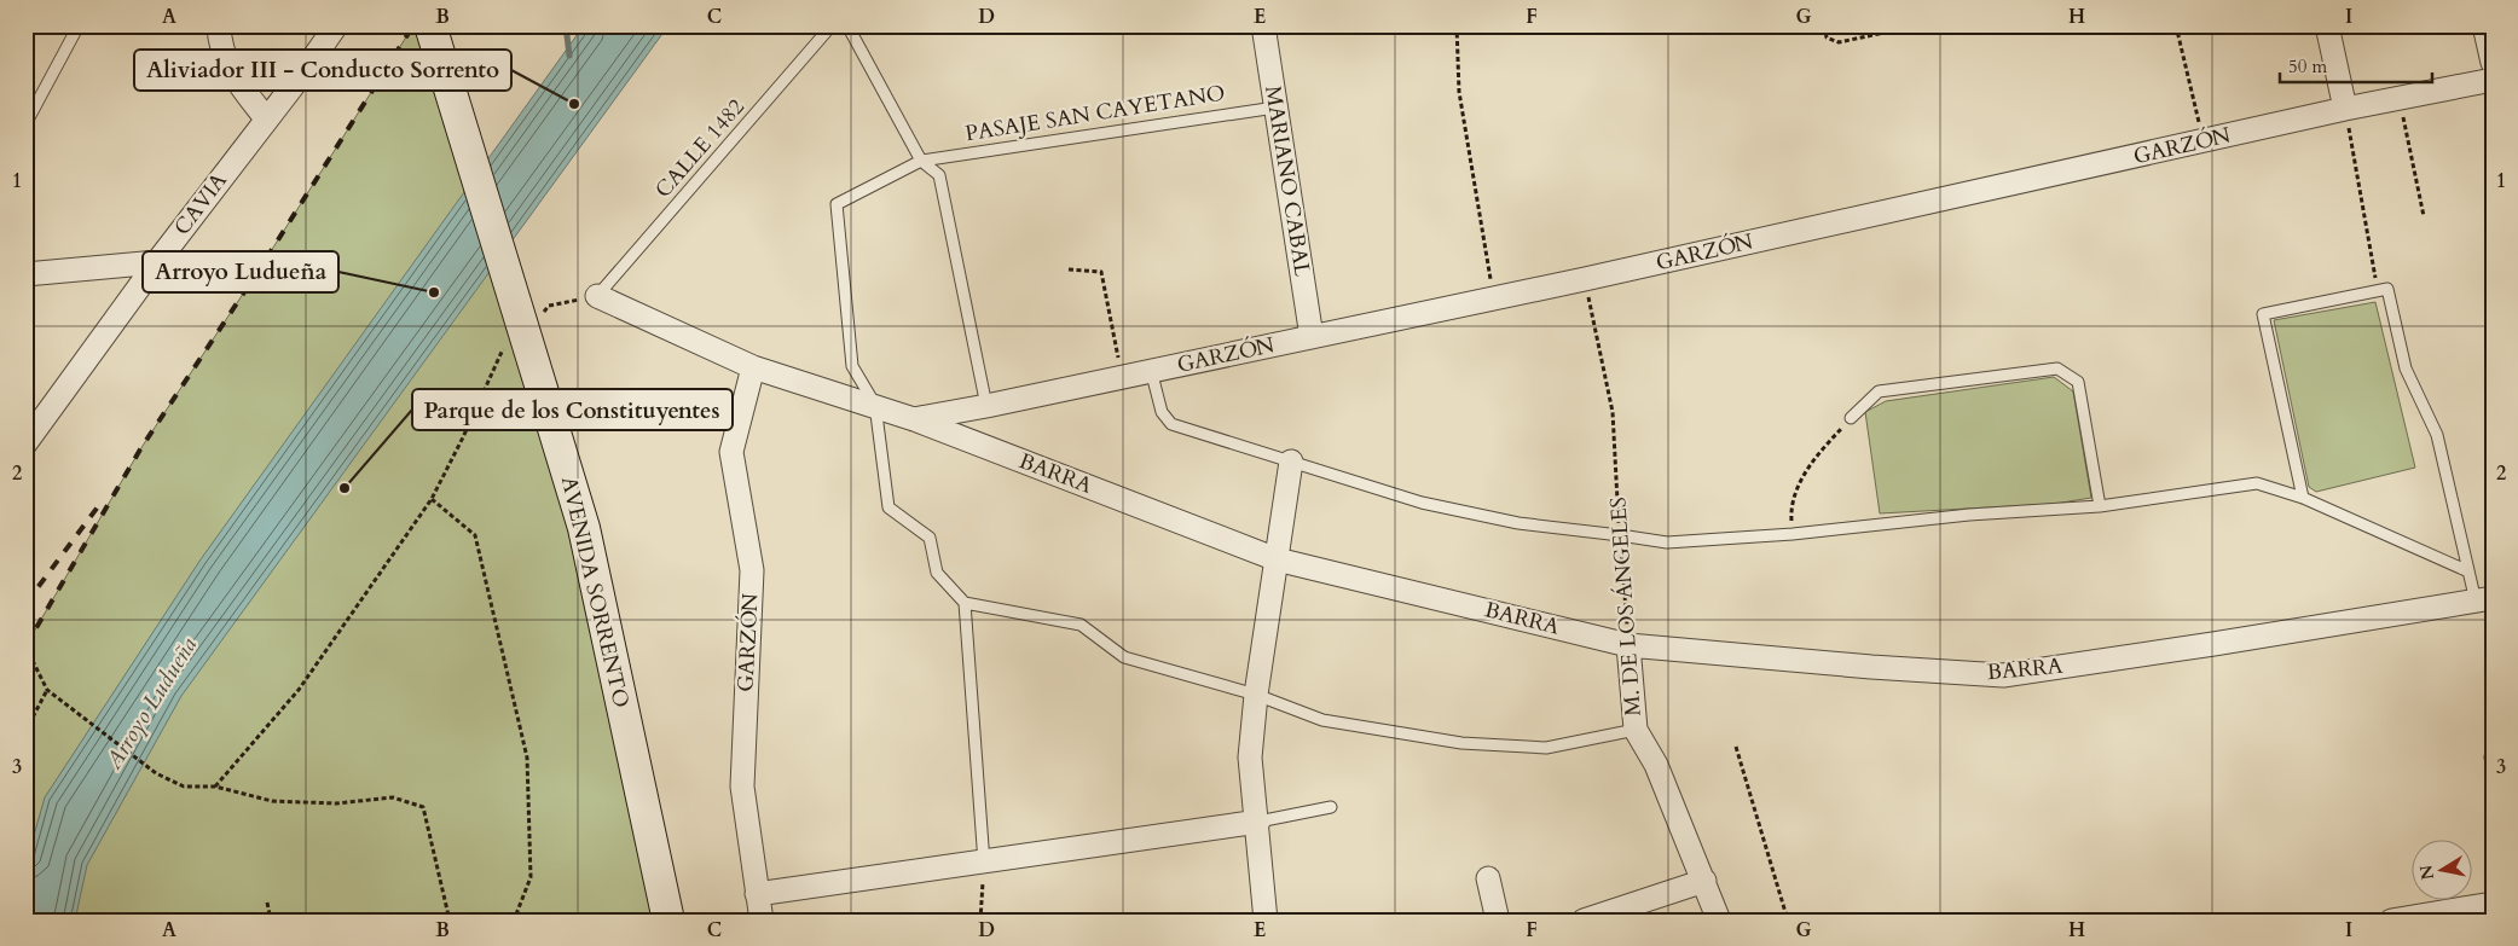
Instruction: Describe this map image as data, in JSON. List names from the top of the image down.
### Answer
{
  "streets": {
    "main road": ["AVENIDA SORRENTO"],
    "street": [
      "GARZÓN",
      "MARIANO CABAL",
      "CAVIA",
      "BARRA",
      "M. DE LOS ÁNGELES"
    ],
    "lane": ["PASAJE SAN CAYETANO", "CALLE 1482"]
  },
  "crossings": [
    ["PASAJE SAN CAYETANO", "MARIANO CABAL"],
    ["PASAJE SAN CAYETANO", "BARRA"],
    ["GARZÓN", "MARIANO CABAL"],
    ["GARZÓN", "BARRA"],
    ["GARZÓN", "M. DE LOS ÁNGELES"],
    ["CALLE 1482", "BARRA"],
    ["BARRA", "M. DE LOS ÁNGELES"]
  ],
  "water": ["Arroyo Ludueña"],
  "places": ["Aliviador III - Conducto Sorrento", "Arroyo Ludueña", "Parque de los Constituyentes"],
  "scale_bar": "50 m",
  "north": "left",
  "grid": {
    "columns": [
      "A",
      "B",
      "C",
      "D",
      "E",
      "F",
      "G",
      "H",
      "I"
    ],
    "rows": ["1", "2", "3"]
  }
}
